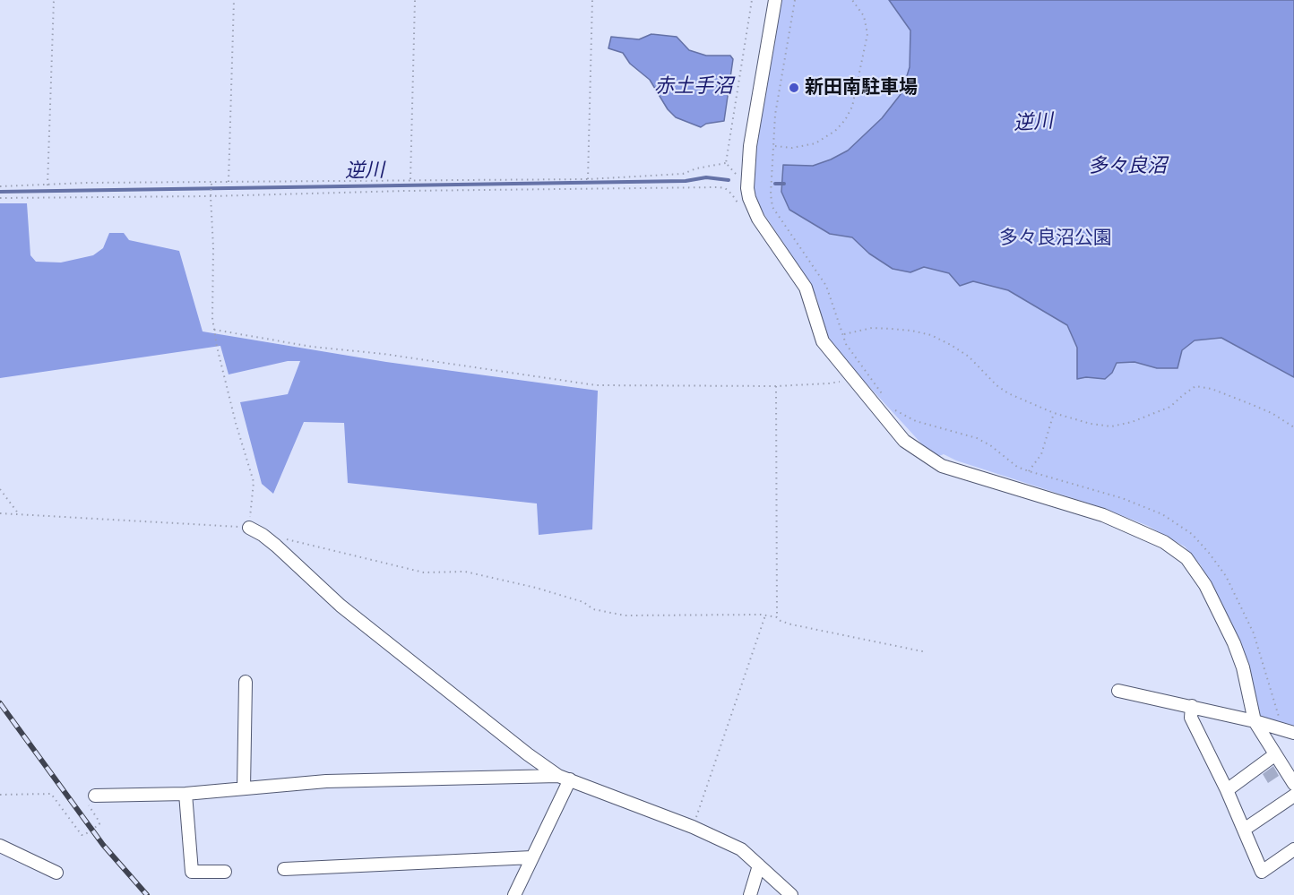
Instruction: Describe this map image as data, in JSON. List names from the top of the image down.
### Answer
{
  "water": ["赤土手沼", "逆川", "多々良沼"],
  "parks": ["多々良沼公園"],
  "places": ["新田南駐車場"]
}
